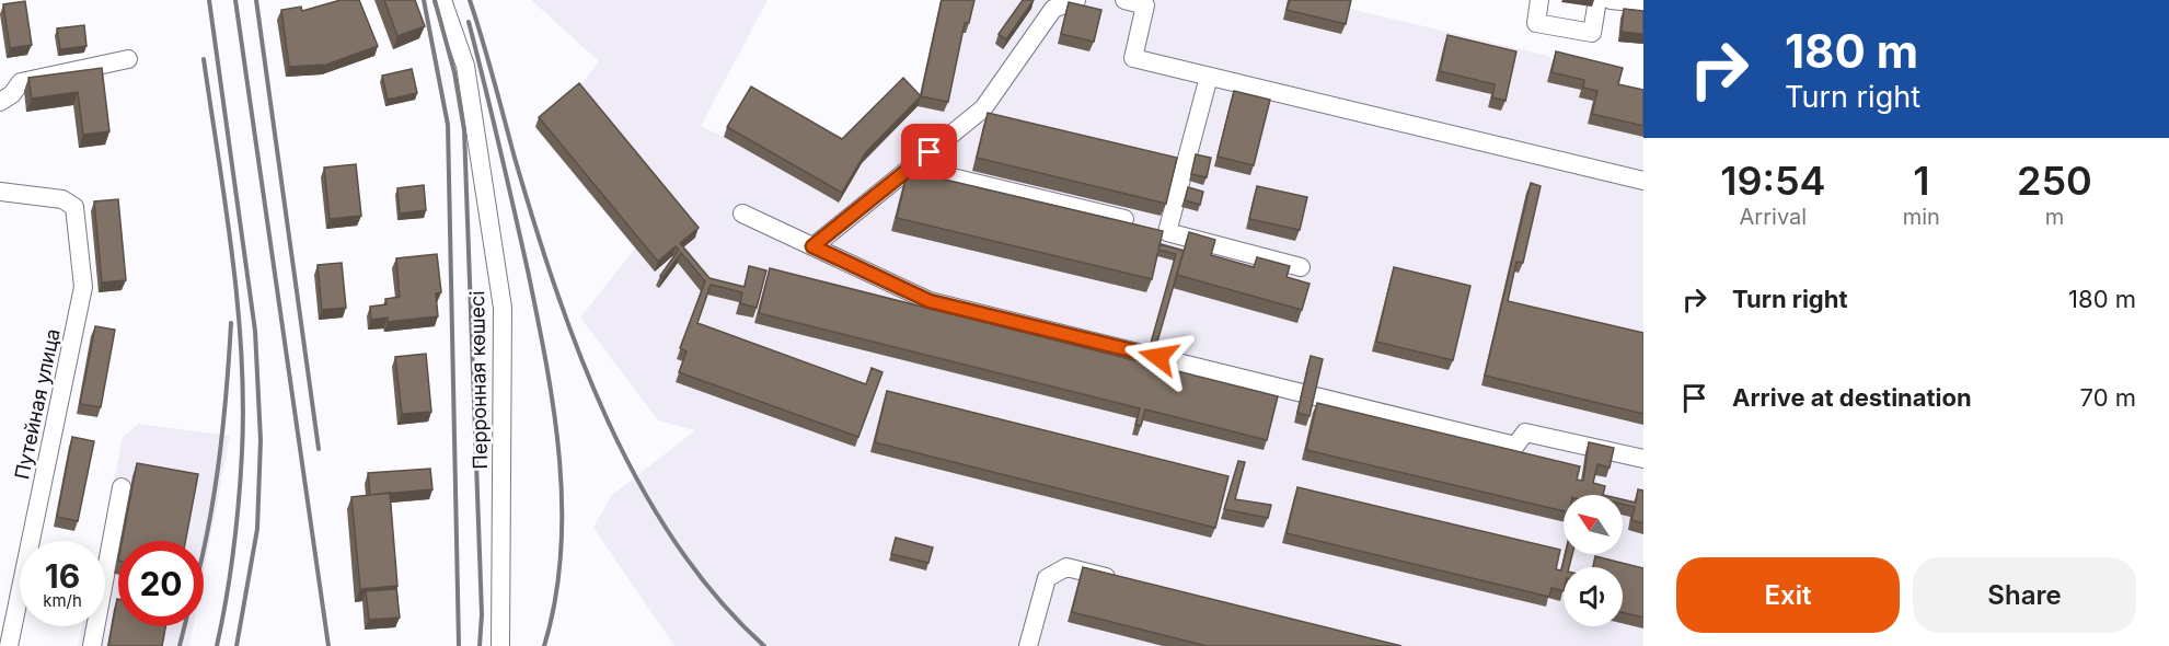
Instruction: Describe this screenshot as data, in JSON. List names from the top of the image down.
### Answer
{
  "streets": {
    "street": ["Перронная көшесі", "Путейная улица"]
  },
  "north": "top left",
  "page": {
    "turn": ["180 m", "Turn right"],
    "eta": [
      "19:54",
      "Arrival",
      "1",
      "min",
      "250",
      "m"
    ],
    "list": [
      {
        "name": "Turn right",
        "value": "180 m"
      },
      {
        "name": "Arrive at destination",
        "value": "70 m"
      }
    ],
    "speed": "16 km/h",
    "limit": "20",
    "buttons": ["Exit", "Share"]
  }
}
